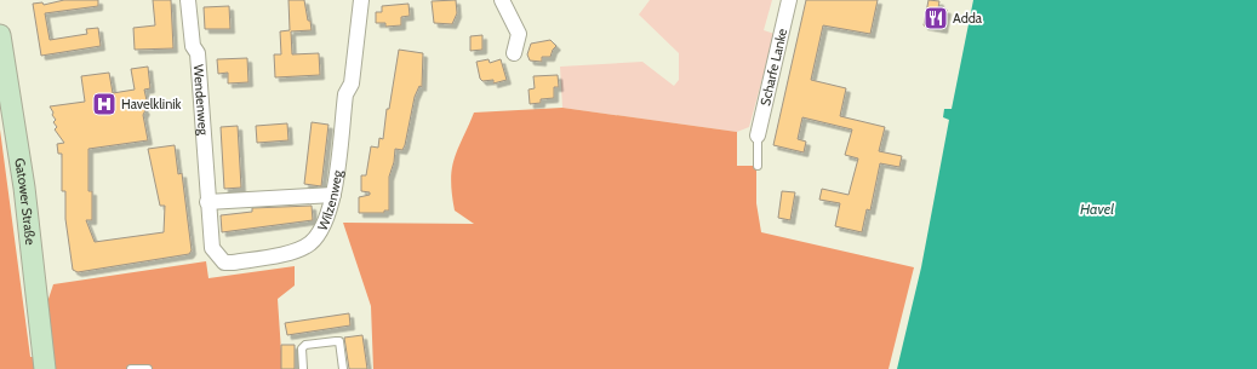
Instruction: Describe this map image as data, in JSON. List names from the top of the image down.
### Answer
{
  "streets": {
    "main road": ["Gatower Straße"],
    "street": ["Scharfe Lanke", "Wendenweg", "Wilzenweg"]
  },
  "crossings": [
    ["Wendenweg", "Wilzenweg"]
  ],
  "water": ["Havel"],
  "places": {
    "restaurant": ["Adda"],
    "hospital": ["Havelklinik"]
  }
}
